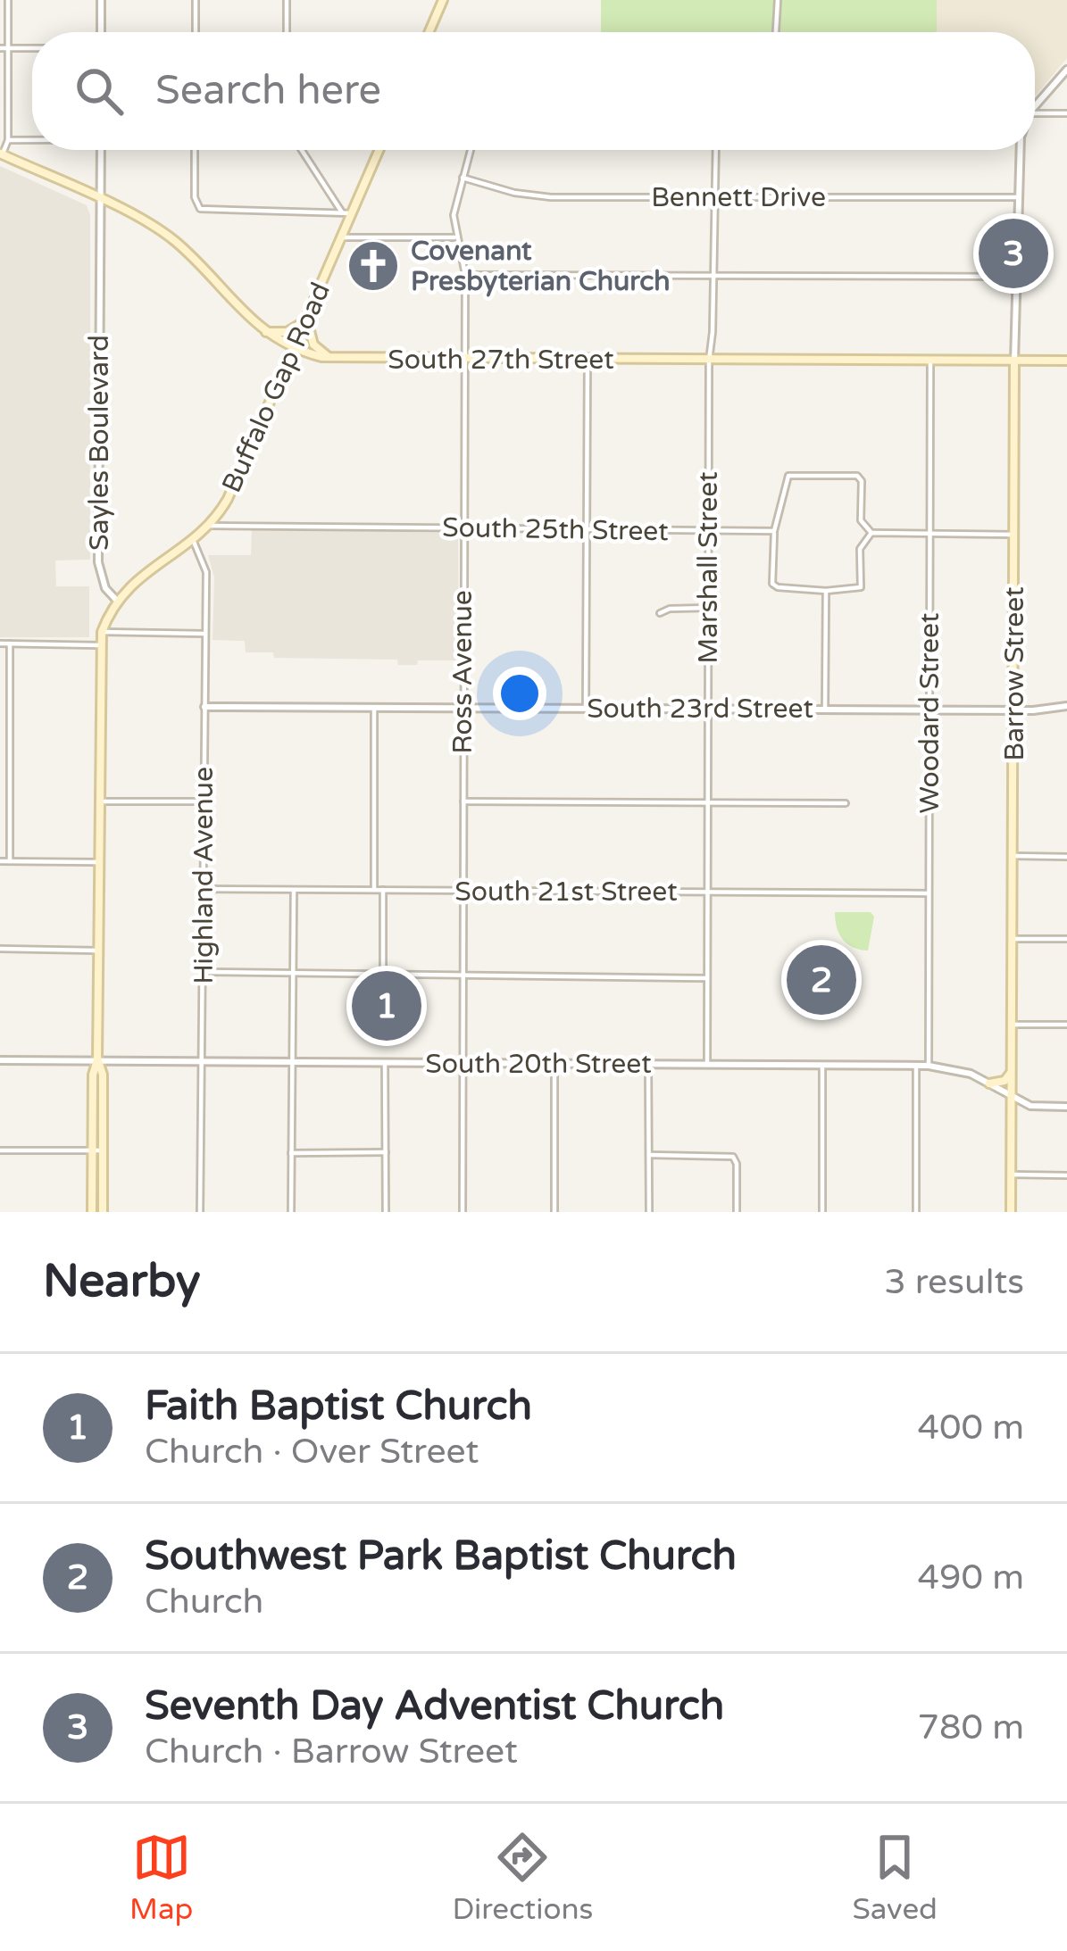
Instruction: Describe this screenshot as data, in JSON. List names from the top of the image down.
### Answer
{
  "streets": {
    "main road": ["South 27th Street", "Buffalo Gap Road", "Barrow Street"],
    "street": [
      "Bennett Drive",
      "Sayles Boulevard",
      "South 25th Street",
      "Marshall Street",
      "Ross Avenue",
      "South 23rd Street",
      "Woodard Street",
      "Highland Avenue",
      "South 21st Street",
      "South 20th Street"
    ]
  },
  "crossings": [
    ["Bennett Drive", "Marshall Street"],
    ["Bennett Drive", "Ross Avenue"],
    ["Bennett Drive", "Barrow Street"],
    ["South 27th Street", "Buffalo Gap Road"],
    ["South 27th Street", "Sayles Boulevard"],
    ["South 27th Street", "Marshall Street"],
    ["South 27th Street", "Ross Avenue"],
    ["South 27th Street", "Barrow Street"],
    ["South 27th Street", "Woodard Street"],
    ["Buffalo Gap Road", "Sayles Boulevard"],
    ["Buffalo Gap Road", "South 25th Street"],
    ["Buffalo Gap Road", "Highland Avenue"],
    ["South 25th Street", "Marshall Street"],
    ["South 25th Street", "Ross Avenue"],
    ["Marshall Street", "South 23rd Street"],
    ["Marshall Street", "South 21st Street"],
    ["Marshall Street", "South 20th Street"],
    ["Ross Avenue", "South 23rd Street"],
    ["Ross Avenue", "South 21st Street"],
    ["Ross Avenue", "South 20th Street"],
    ["Barrow Street", "South 23rd Street"],
    ["Barrow Street", "South 20th Street"],
    ["South 23rd Street", "Woodard Street"],
    ["South 23rd Street", "Highland Avenue"],
    ["Woodard Street", "South 21st Street"],
    ["Woodard Street", "South 20th Street"],
    ["Highland Avenue", "South 21st Street"],
    ["Highland Avenue", "South 20th Street"]
  ],
  "places": {
    "church": ["Covenant Presbyterian Church"]
  },
  "page": {
    "search": "Search here",
    "pins": ["3", "2", "1"],
    "heading": ["Nearby", "3 results"],
    "list": [
      {
        "mark": "1",
        "name": "Faith Baptist Church",
        "note": "Church · Over Street",
        "value": "400 m"
      },
      {
        "mark": "2",
        "name": "Southwest Park Baptist Church",
        "note": "Church",
        "value": "490 m"
      },
      {
        "mark": "3",
        "name": "Seventh Day Adventist Church",
        "note": "Church · Barrow Street",
        "value": "780 m"
      }
    ],
    "nav": ["Map", "Directions", "Saved"]
  }
}
